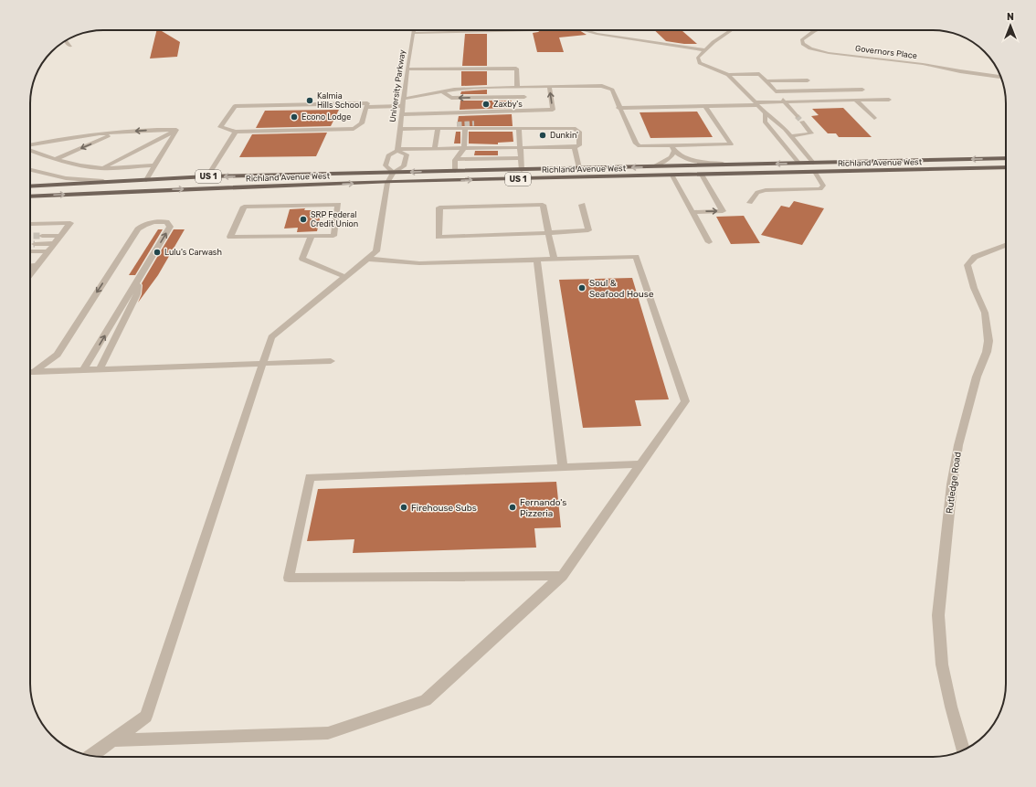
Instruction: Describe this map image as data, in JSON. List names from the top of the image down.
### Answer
{
  "streets": {
    "main road": ["Richland Avenue West", "US 1"],
    "street": ["Governors Place", "University Parkway", "Rutledge Road"]
  },
  "crossings": [
    ["University Parkway", "Richland Avenue West"]
  ],
  "places": [
    "Kalmia Hills School",
    "Zaxby's",
    "Econo Lodge",
    "Dunkin'",
    "SRP Federal Credit Union",
    "Lulu's Carwash",
    "Soul & Seafood House",
    "Firehouse Subs",
    "Fernando's Pizzeria"
  ],
  "north": "top"
}
